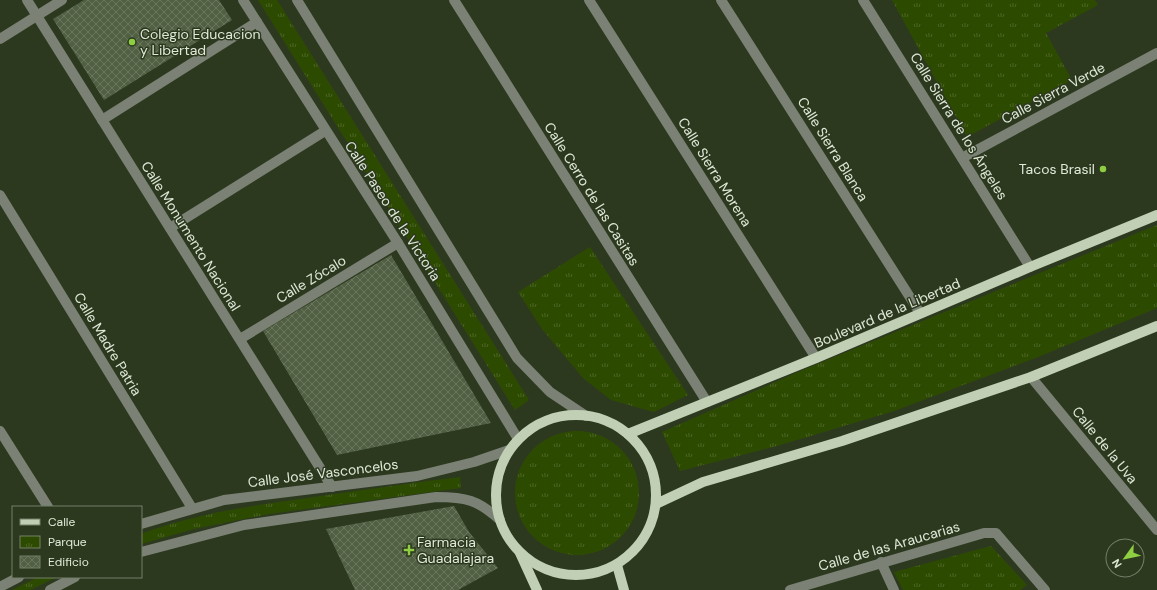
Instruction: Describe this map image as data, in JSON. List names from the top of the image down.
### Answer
{
  "streets": {
    "main road": ["Boulevard de la Libertad"],
    "street": [
      "Calle Sierra Verde",
      "Calle Sierra de los Ángeles",
      "Calle Sierra Blanca",
      "Calle Sierra Morena",
      "Calle Cerro de las Casitas",
      "Calle Paseo de la Victoria",
      "Calle Monumento Nacional",
      "Calle Zócalo",
      "Calle Madre Patria",
      "Calle de la Uva",
      "Calle José Vasconcelos",
      "Calle de las Araucarias"
    ]
  },
  "crossings": [
    ["Calle Sierra Verde", "Calle Sierra de los Ángeles"],
    ["Calle Sierra de los Ángeles", "Boulevard de la Libertad"],
    ["Calle Sierra Blanca", "Boulevard de la Libertad"],
    ["Calle Sierra Morena", "Boulevard de la Libertad"],
    ["Calle Cerro de las Casitas", "Boulevard de la Libertad"],
    ["Calle Paseo de la Victoria", "Calle Zócalo"],
    ["Calle Monumento Nacional", "Calle Zócalo"],
    ["Calle Monumento Nacional", "Calle José Vasconcelos"],
    ["Calle Madre Patria", "Calle José Vasconcelos"]
  ],
  "places": {
    "other": ["Colegio Educacion y Libertad", "Tacos Brasil"],
    "health": ["Farmacia Guadalajara"]
  },
  "legend": ["Calle", "Parque", "Edificio"],
  "north": "bottom left"
}
